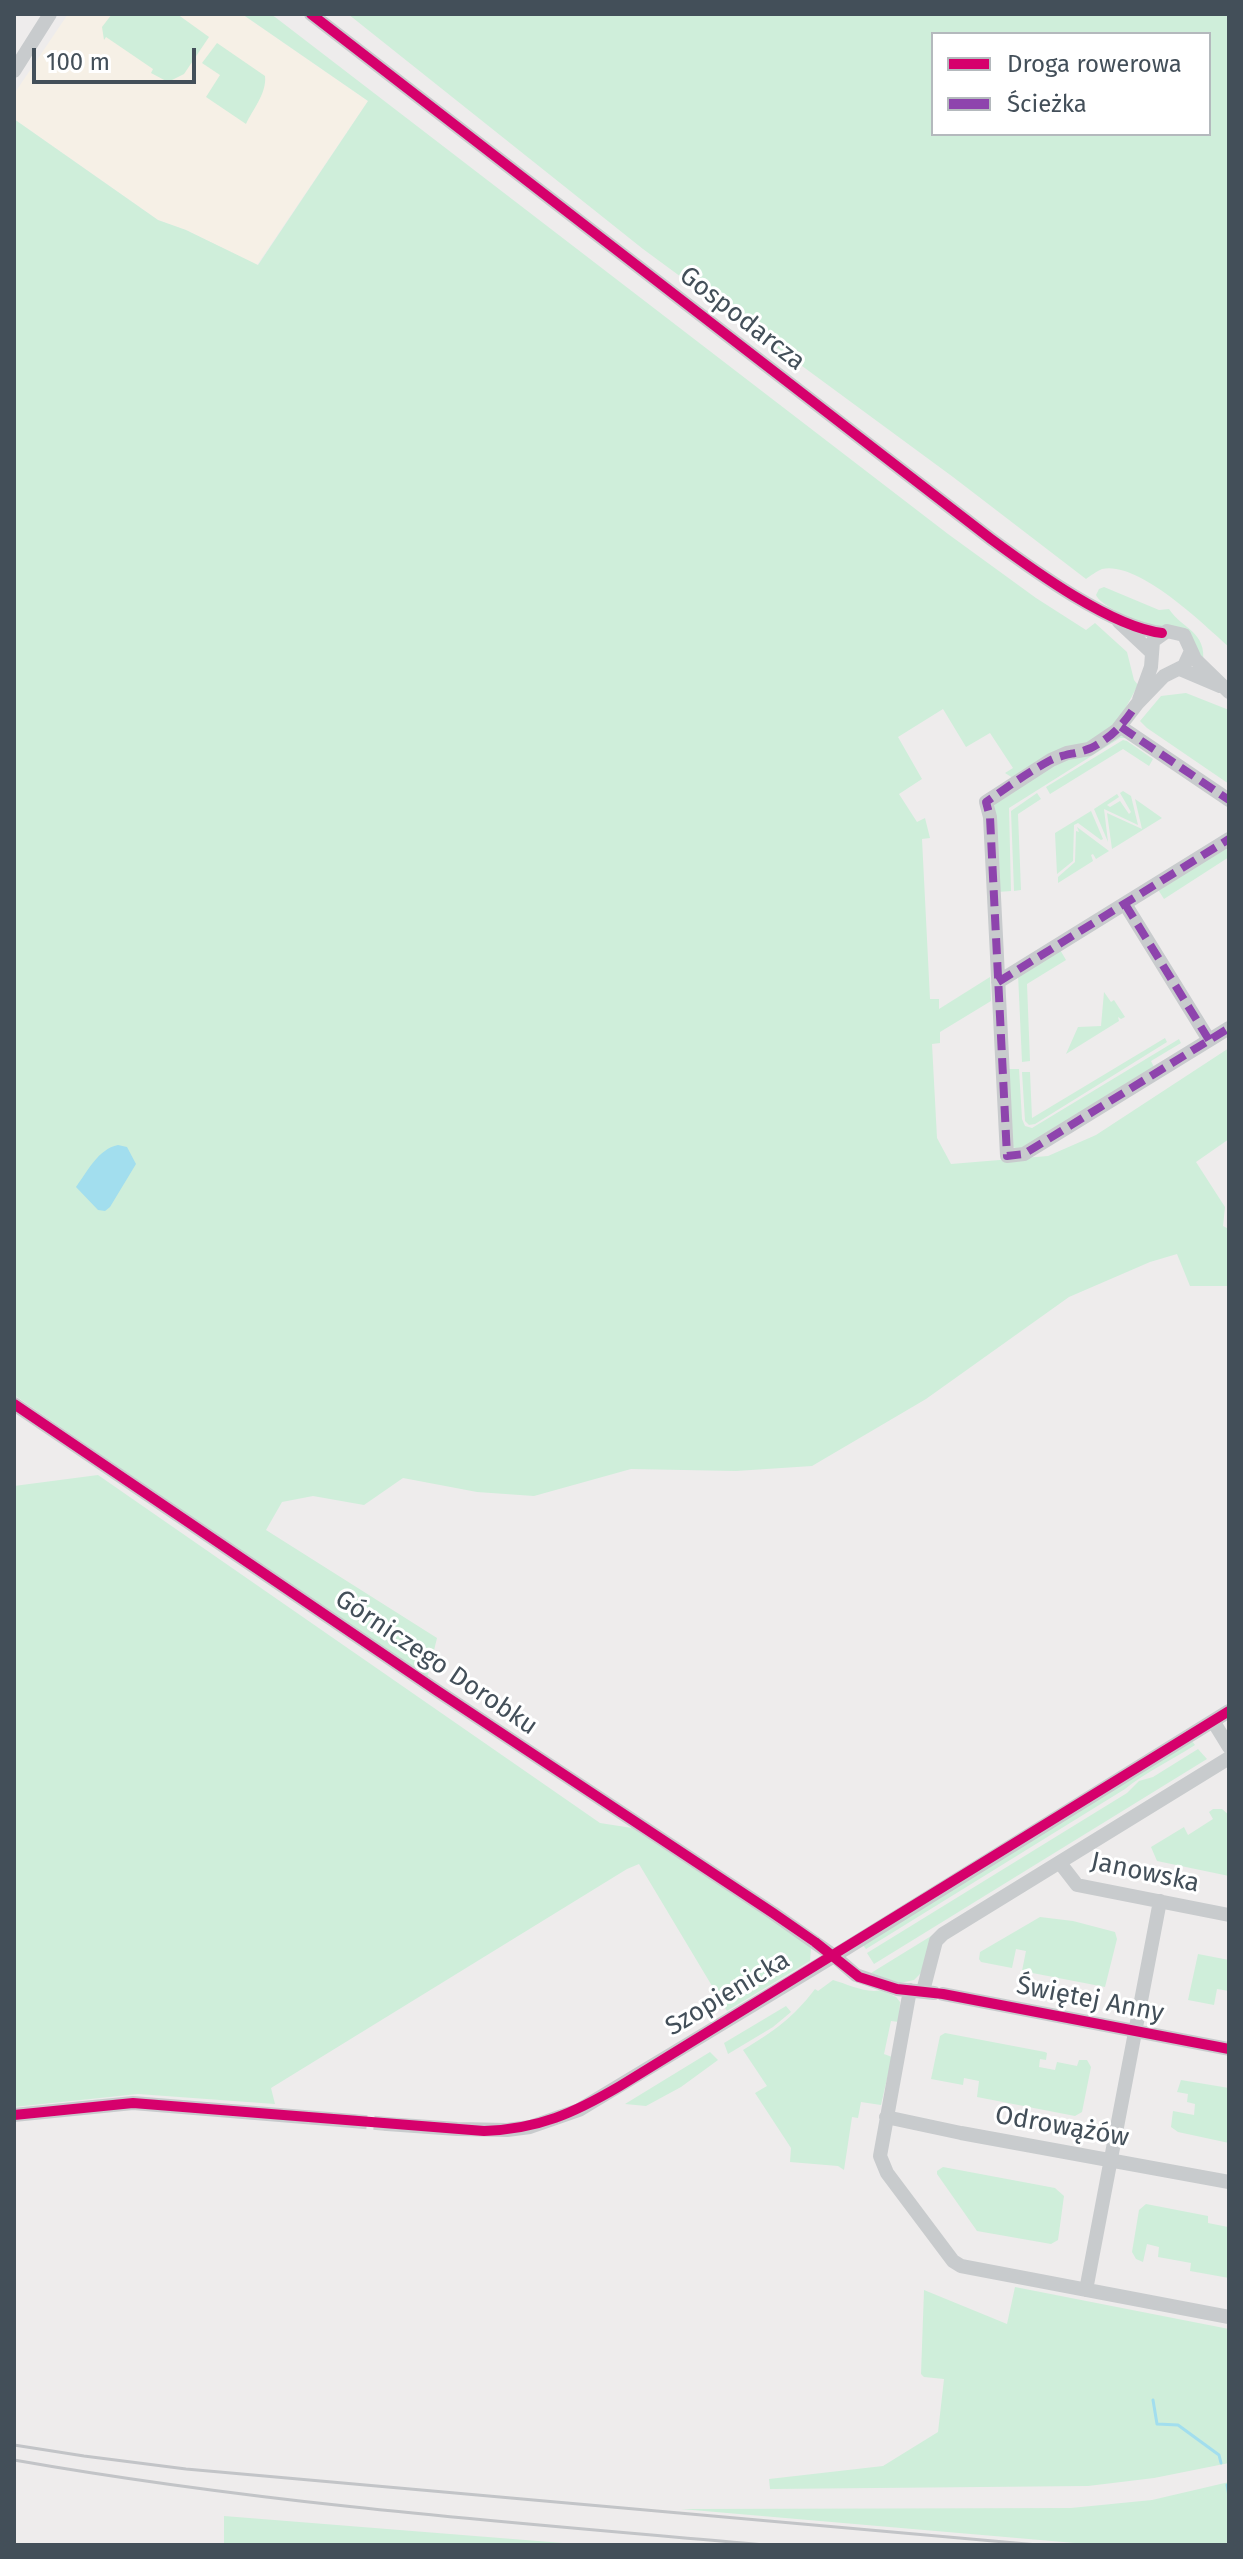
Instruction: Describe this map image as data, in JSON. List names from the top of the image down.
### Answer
{
  "streets": {
    "street": [
      "Gospodarcza",
      "Górniczego Dorobku",
      "Janowska",
      "Szopienicka",
      "Świętej Anny",
      "Odrowążów"
    ]
  },
  "crossings": [
    ["Górniczego Dorobku", "Szopienicka"],
    ["Górniczego Dorobku", "Świętej Anny"],
    ["Janowska", "Świętej Anny"],
    ["Janowska", "Odrowążów"],
    ["Szopienicka", "Świętej Anny"]
  ],
  "legend": ["Droga rowerowa", "Ścieżka"],
  "scale_bar": "100 m"
}
